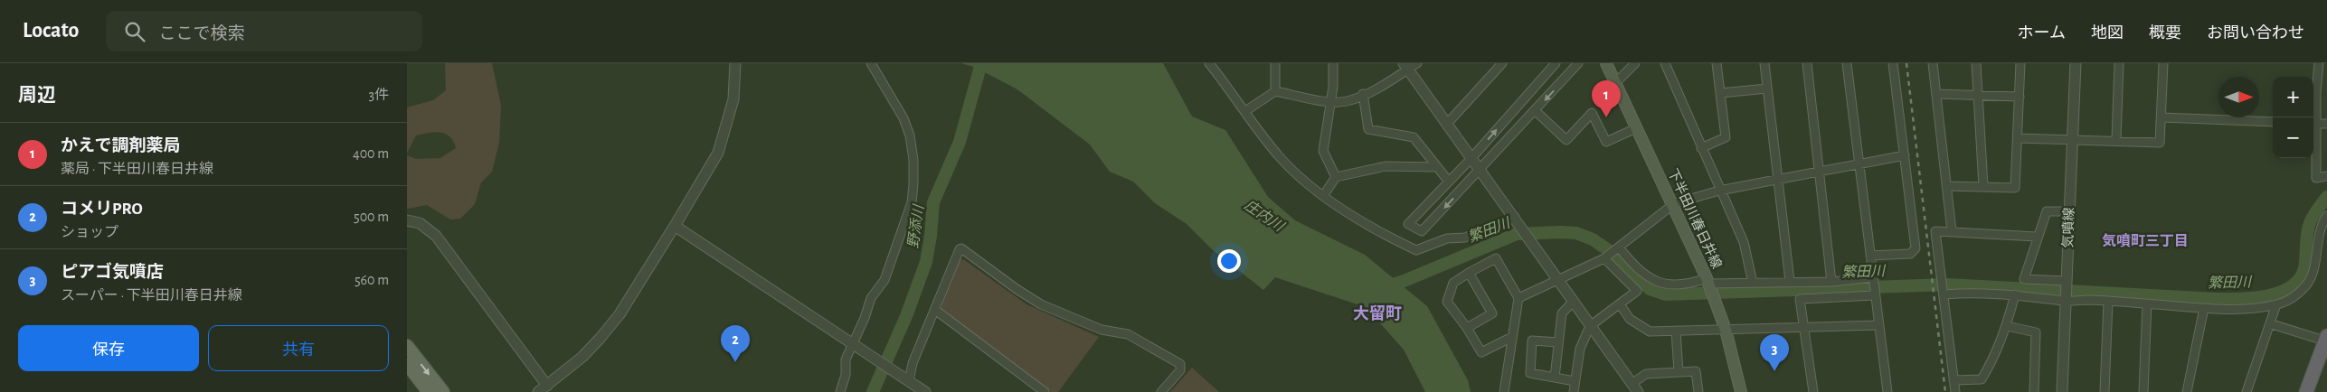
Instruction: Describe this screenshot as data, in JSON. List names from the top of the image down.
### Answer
{
  "streets": {
    "main road": ["下半田川春日井線"],
    "street": ["気噴線"]
  },
  "districts": ["気噴町三丁目", "大留町"],
  "water": ["庄内川", "野添川", "繁田川"],
  "north": "right",
  "page": {
    "header": "Locato",
    "search": "ここで検索",
    "nav": [
      "ホーム",
      "地図",
      "概要",
      "お問い合わせ"
    ],
    "heading": ["周辺", "3件"],
    "map_buttons": ["+", "−"],
    "pins": ["1", "2", "3"],
    "list": [
      {
        "mark": "1",
        "name": "かえで調剤薬局",
        "note": "薬局 · 下半田川春日井線",
        "value": "400 m"
      },
      {
        "mark": "2",
        "name": "コメリPRO",
        "note": "ショップ",
        "value": "500 m"
      },
      {
        "mark": "3",
        "name": "ピアゴ気噴店",
        "note": "スーパー · 下半田川春日井線",
        "value": "560 m"
      }
    ],
    "buttons": ["保存", "共有"]
  }
}
